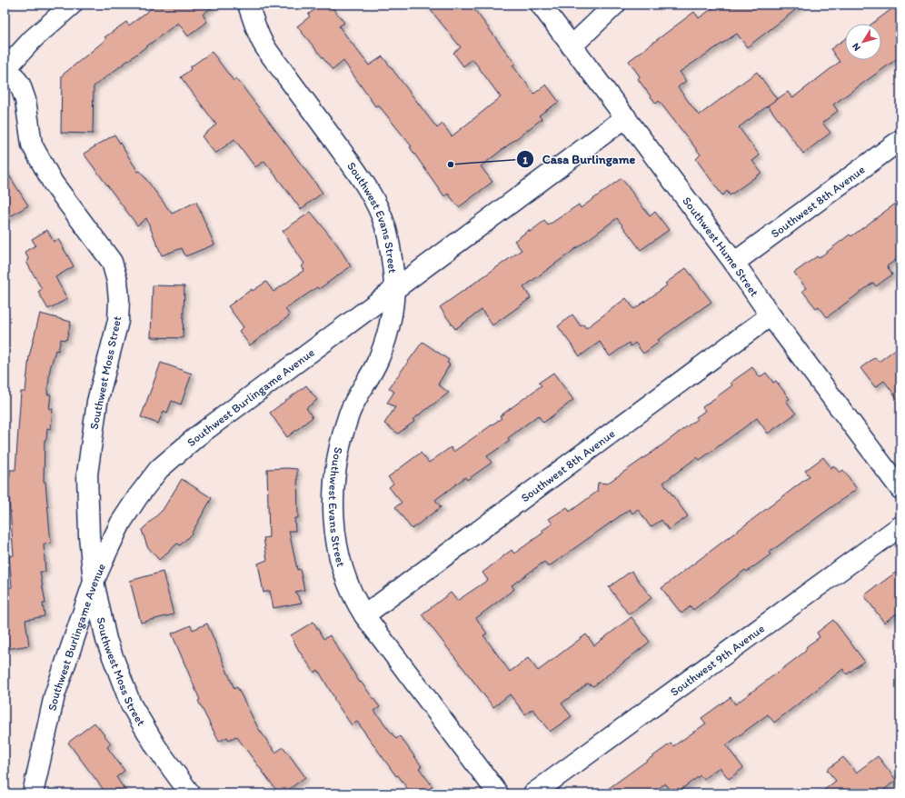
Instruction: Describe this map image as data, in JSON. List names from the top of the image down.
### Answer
{
  "streets": {
    "street": [
      "Southwest 8th Avenue",
      "Southwest Evans Street",
      "Southwest Hume Street",
      "Southwest Moss Street",
      "Southwest Burlingame Avenue",
      "Southwest 9th Avenue"
    ]
  },
  "crossings": [
    ["Southwest 8th Avenue", "Southwest Evans Street"],
    ["Southwest 8th Avenue", "Southwest Hume Street"],
    ["Southwest Evans Street", "Southwest Burlingame Avenue"],
    ["Southwest Hume Street", "Southwest Burlingame Avenue"],
    ["Southwest Moss Street", "Southwest Burlingame Avenue"]
  ],
  "places": ["Casa Burlingame"],
  "north": "bottom left"
}
